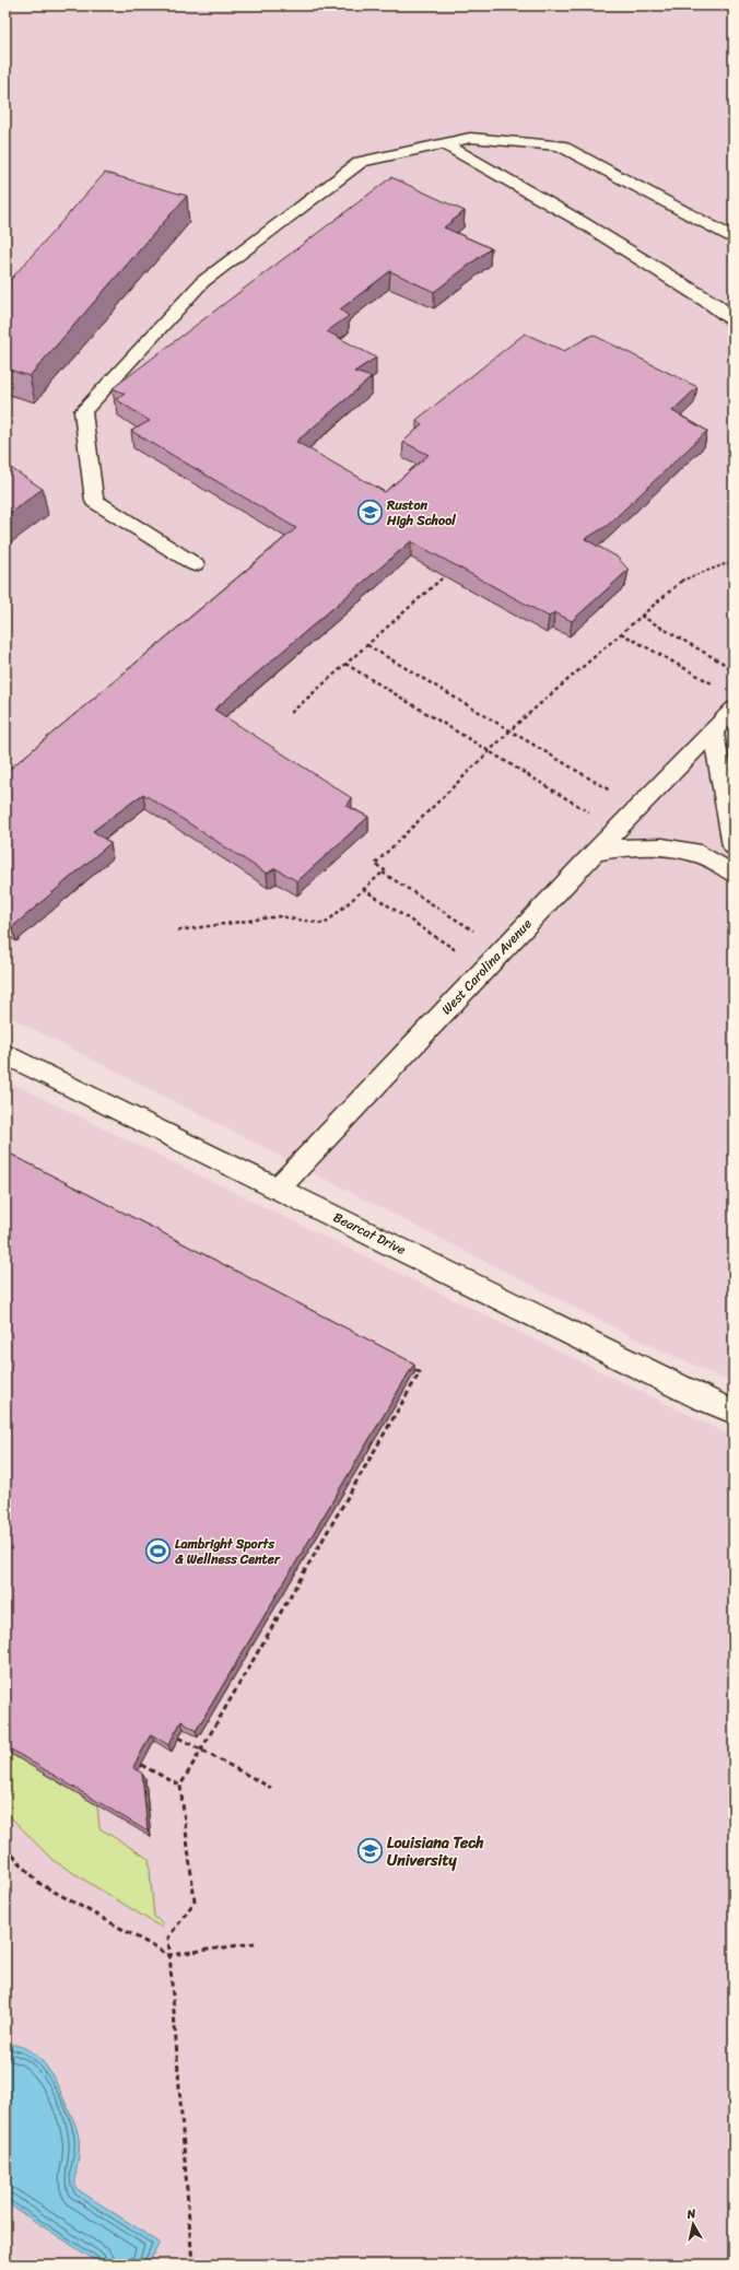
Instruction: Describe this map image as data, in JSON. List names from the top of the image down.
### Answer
{
  "streets": {
    "street": ["Bearcat Drive"],
    "lane": ["West Carolina Avenue"]
  },
  "crossings": [
    ["West Carolina Avenue", "Bearcat Drive"]
  ],
  "places": {
    "school or university": ["Ruston High School", "Louisiana Tech University"],
    "sports": ["Lambright Sports & Wellness Center"]
  },
  "north": "top"
}
